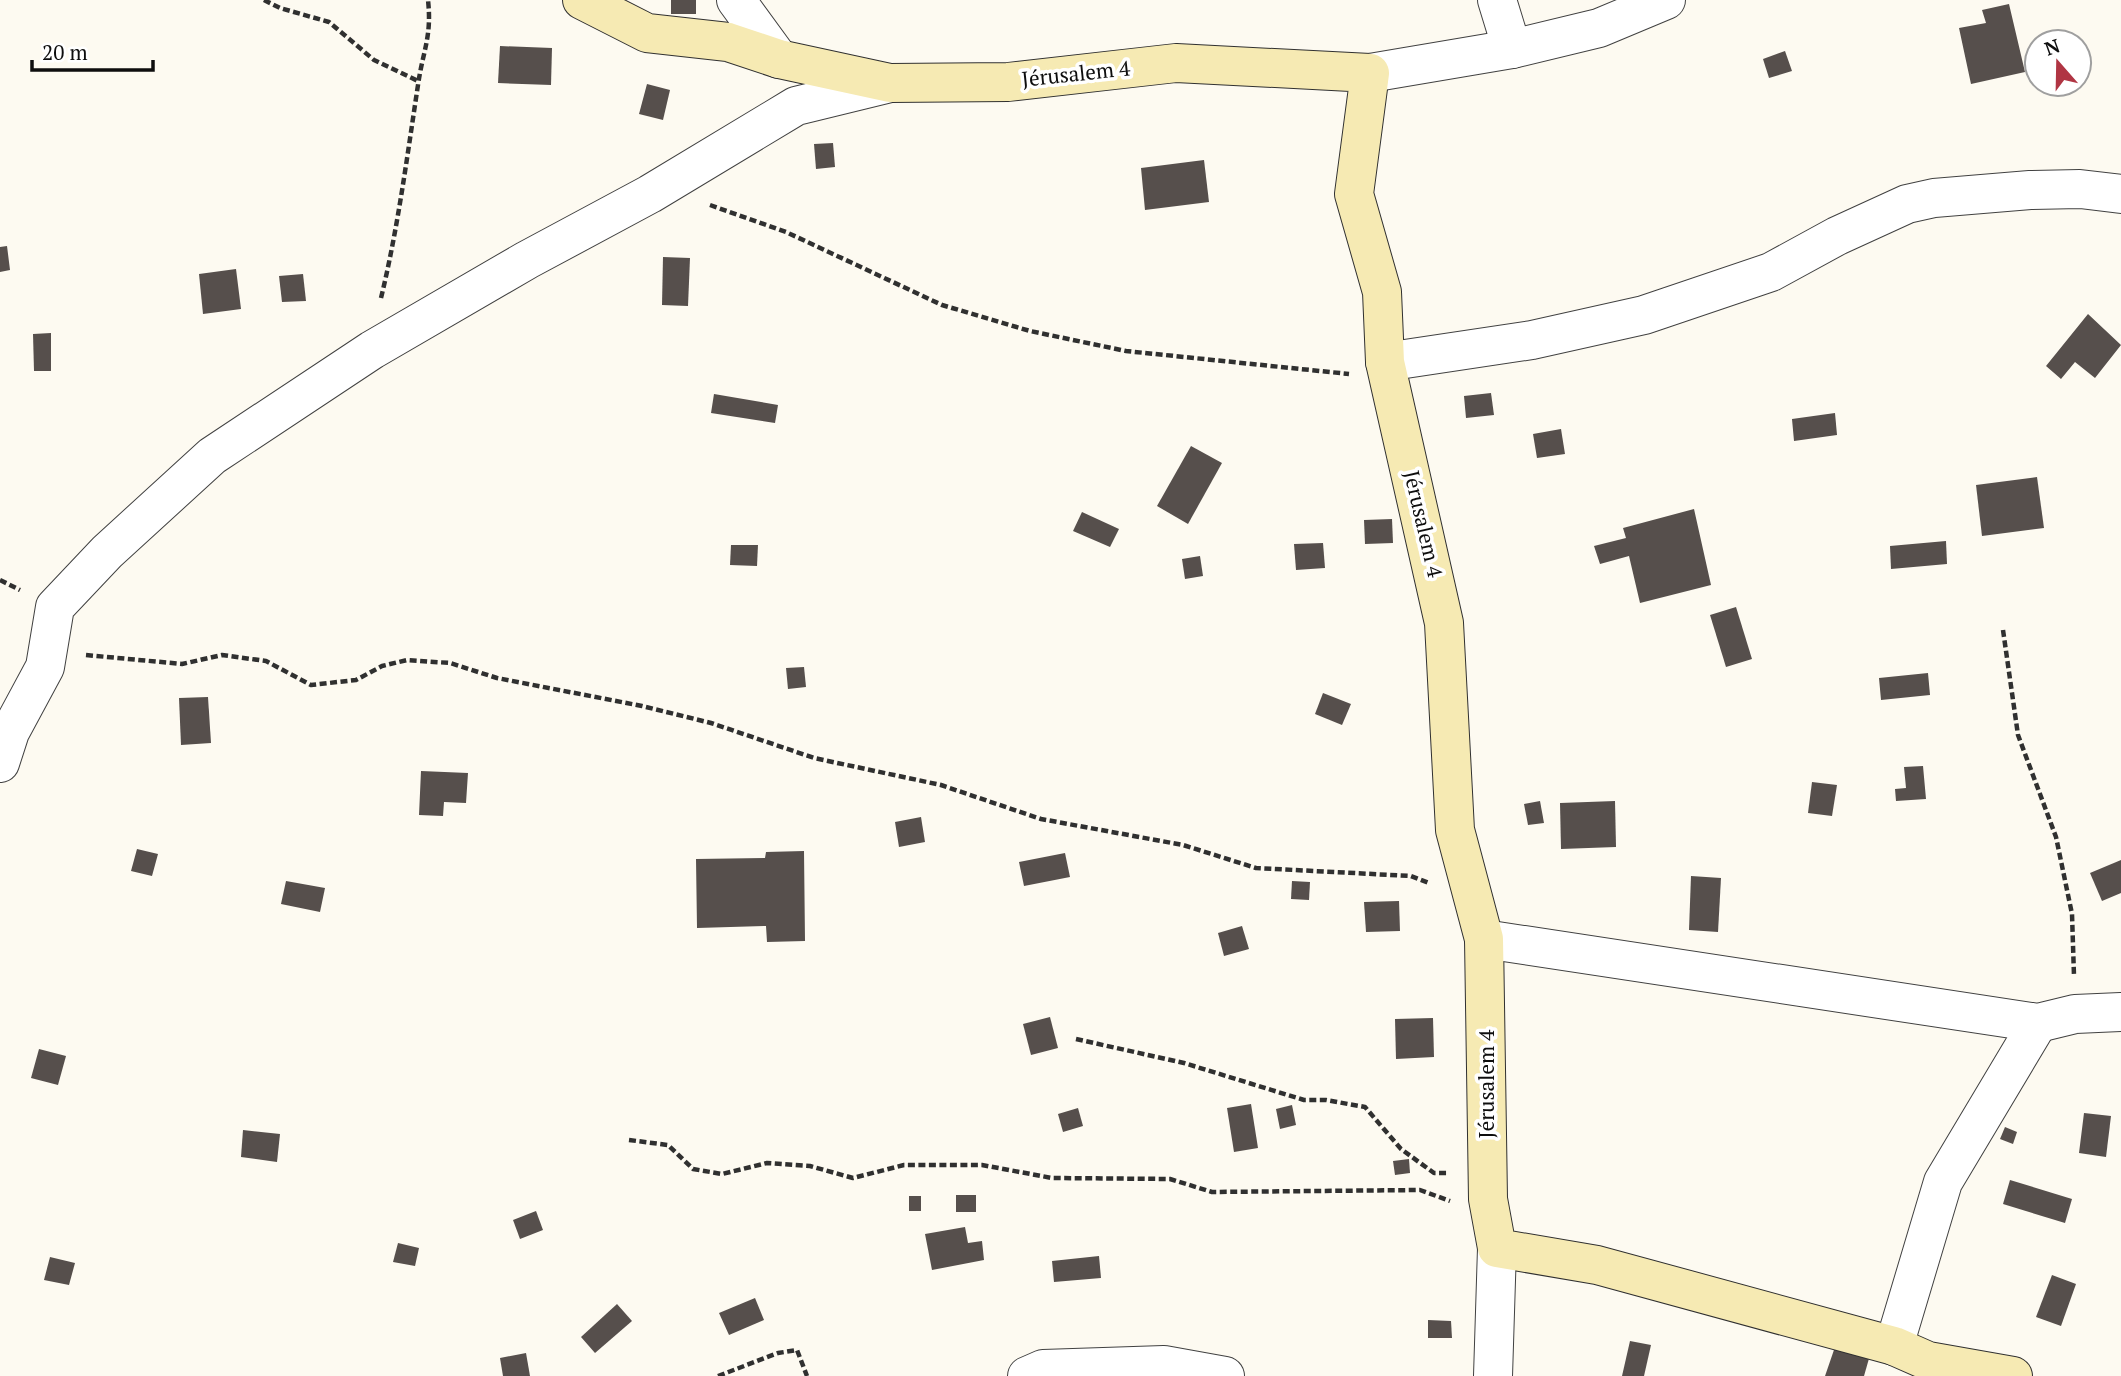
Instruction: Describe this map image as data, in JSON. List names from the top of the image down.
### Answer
{
  "streets": {
    "street": ["Jérusalem 4"]
  },
  "scale_bar": "20 m",
  "north": "top"
}
